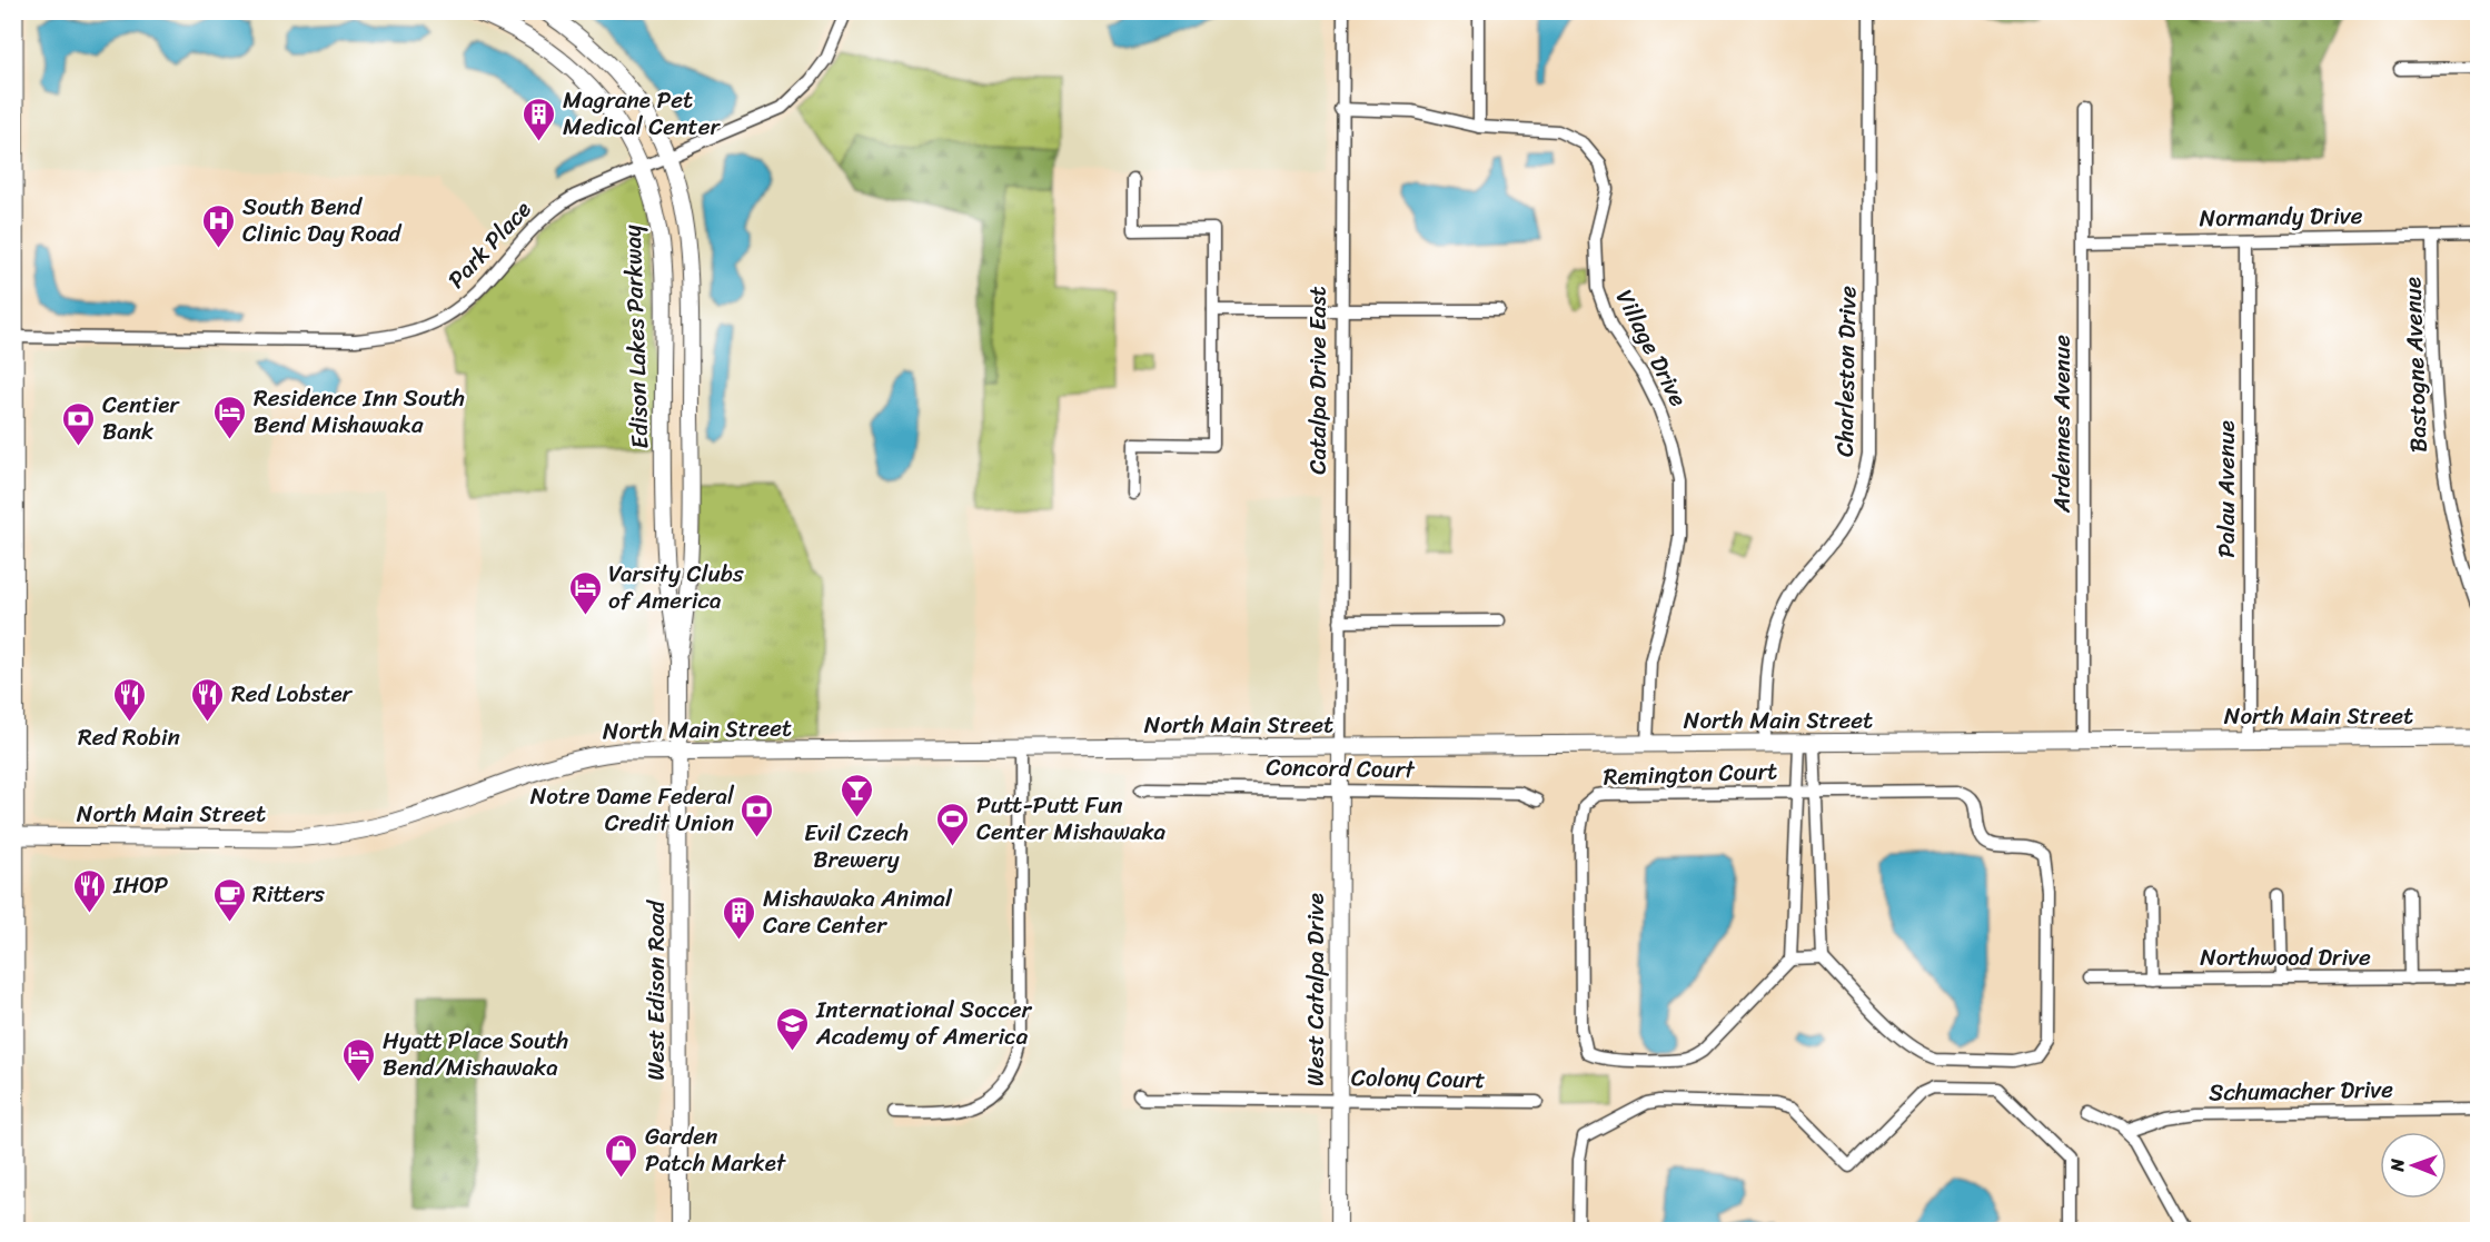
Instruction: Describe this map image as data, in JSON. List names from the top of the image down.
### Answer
{
  "streets": {
    "main road": ["North Main Street"],
    "street": [
      "Normandy Drive",
      "Park Place",
      "Edison Lakes Parkway",
      "Village Drive",
      "Bastogne Avenue",
      "Charleston Drive",
      "Catalpa Drive East",
      "Ardennes Avenue",
      "Palau Avenue",
      "Concord Court",
      "Remington Court",
      "Northwood Drive",
      "West Catalpa Drive",
      "West Edison Road",
      "Colony Court",
      "Schumacher Drive"
    ]
  },
  "crossings": [
    ["Normandy Drive", "Bastogne Avenue"],
    ["Normandy Drive", "Ardennes Avenue"],
    ["Normandy Drive", "Palau Avenue"],
    ["Park Place", "Edison Lakes Parkway"],
    ["Edison Lakes Parkway", "North Main Street"],
    ["Edison Lakes Parkway", "West Edison Road"],
    ["Village Drive", "Catalpa Drive East"],
    ["Village Drive", "North Main Street"],
    ["Charleston Drive", "North Main Street"],
    ["Catalpa Drive East", "North Main Street"],
    ["Catalpa Drive East", "West Catalpa Drive"],
    ["Ardennes Avenue", "North Main Street"],
    ["Palau Avenue", "North Main Street"],
    ["North Main Street", "Remington Court"],
    ["North Main Street", "West Catalpa Drive"],
    ["North Main Street", "West Edison Road"],
    ["Concord Court", "West Catalpa Drive"],
    ["West Catalpa Drive", "Colony Court"]
  ],
  "places": {
    "building": ["Magrane Pet Medical Center", "Mishawaka Animal Care Center"],
    "hospital": ["South Bend Clinic Day Road"],
    "hotel": ["Residence Inn South Bend Mishawaka", "Varsity Clubs of America", "Hyatt Place South Bend/Mishawaka"],
    "bank": ["Centier Bank", "Notre Dame Federal Credit Union"],
    "restaurant": ["Red Robin", "Red Lobster", "IHOP"],
    "bar": ["Evil Czech Brewery"],
    "sports": ["Putt-Putt Fun Center Mishawaka"],
    "cafe": ["Ritters"],
    "school or university": ["International Soccer Academy of America"],
    "shop": ["Garden Patch Market"]
  },
  "north": "left"
}
